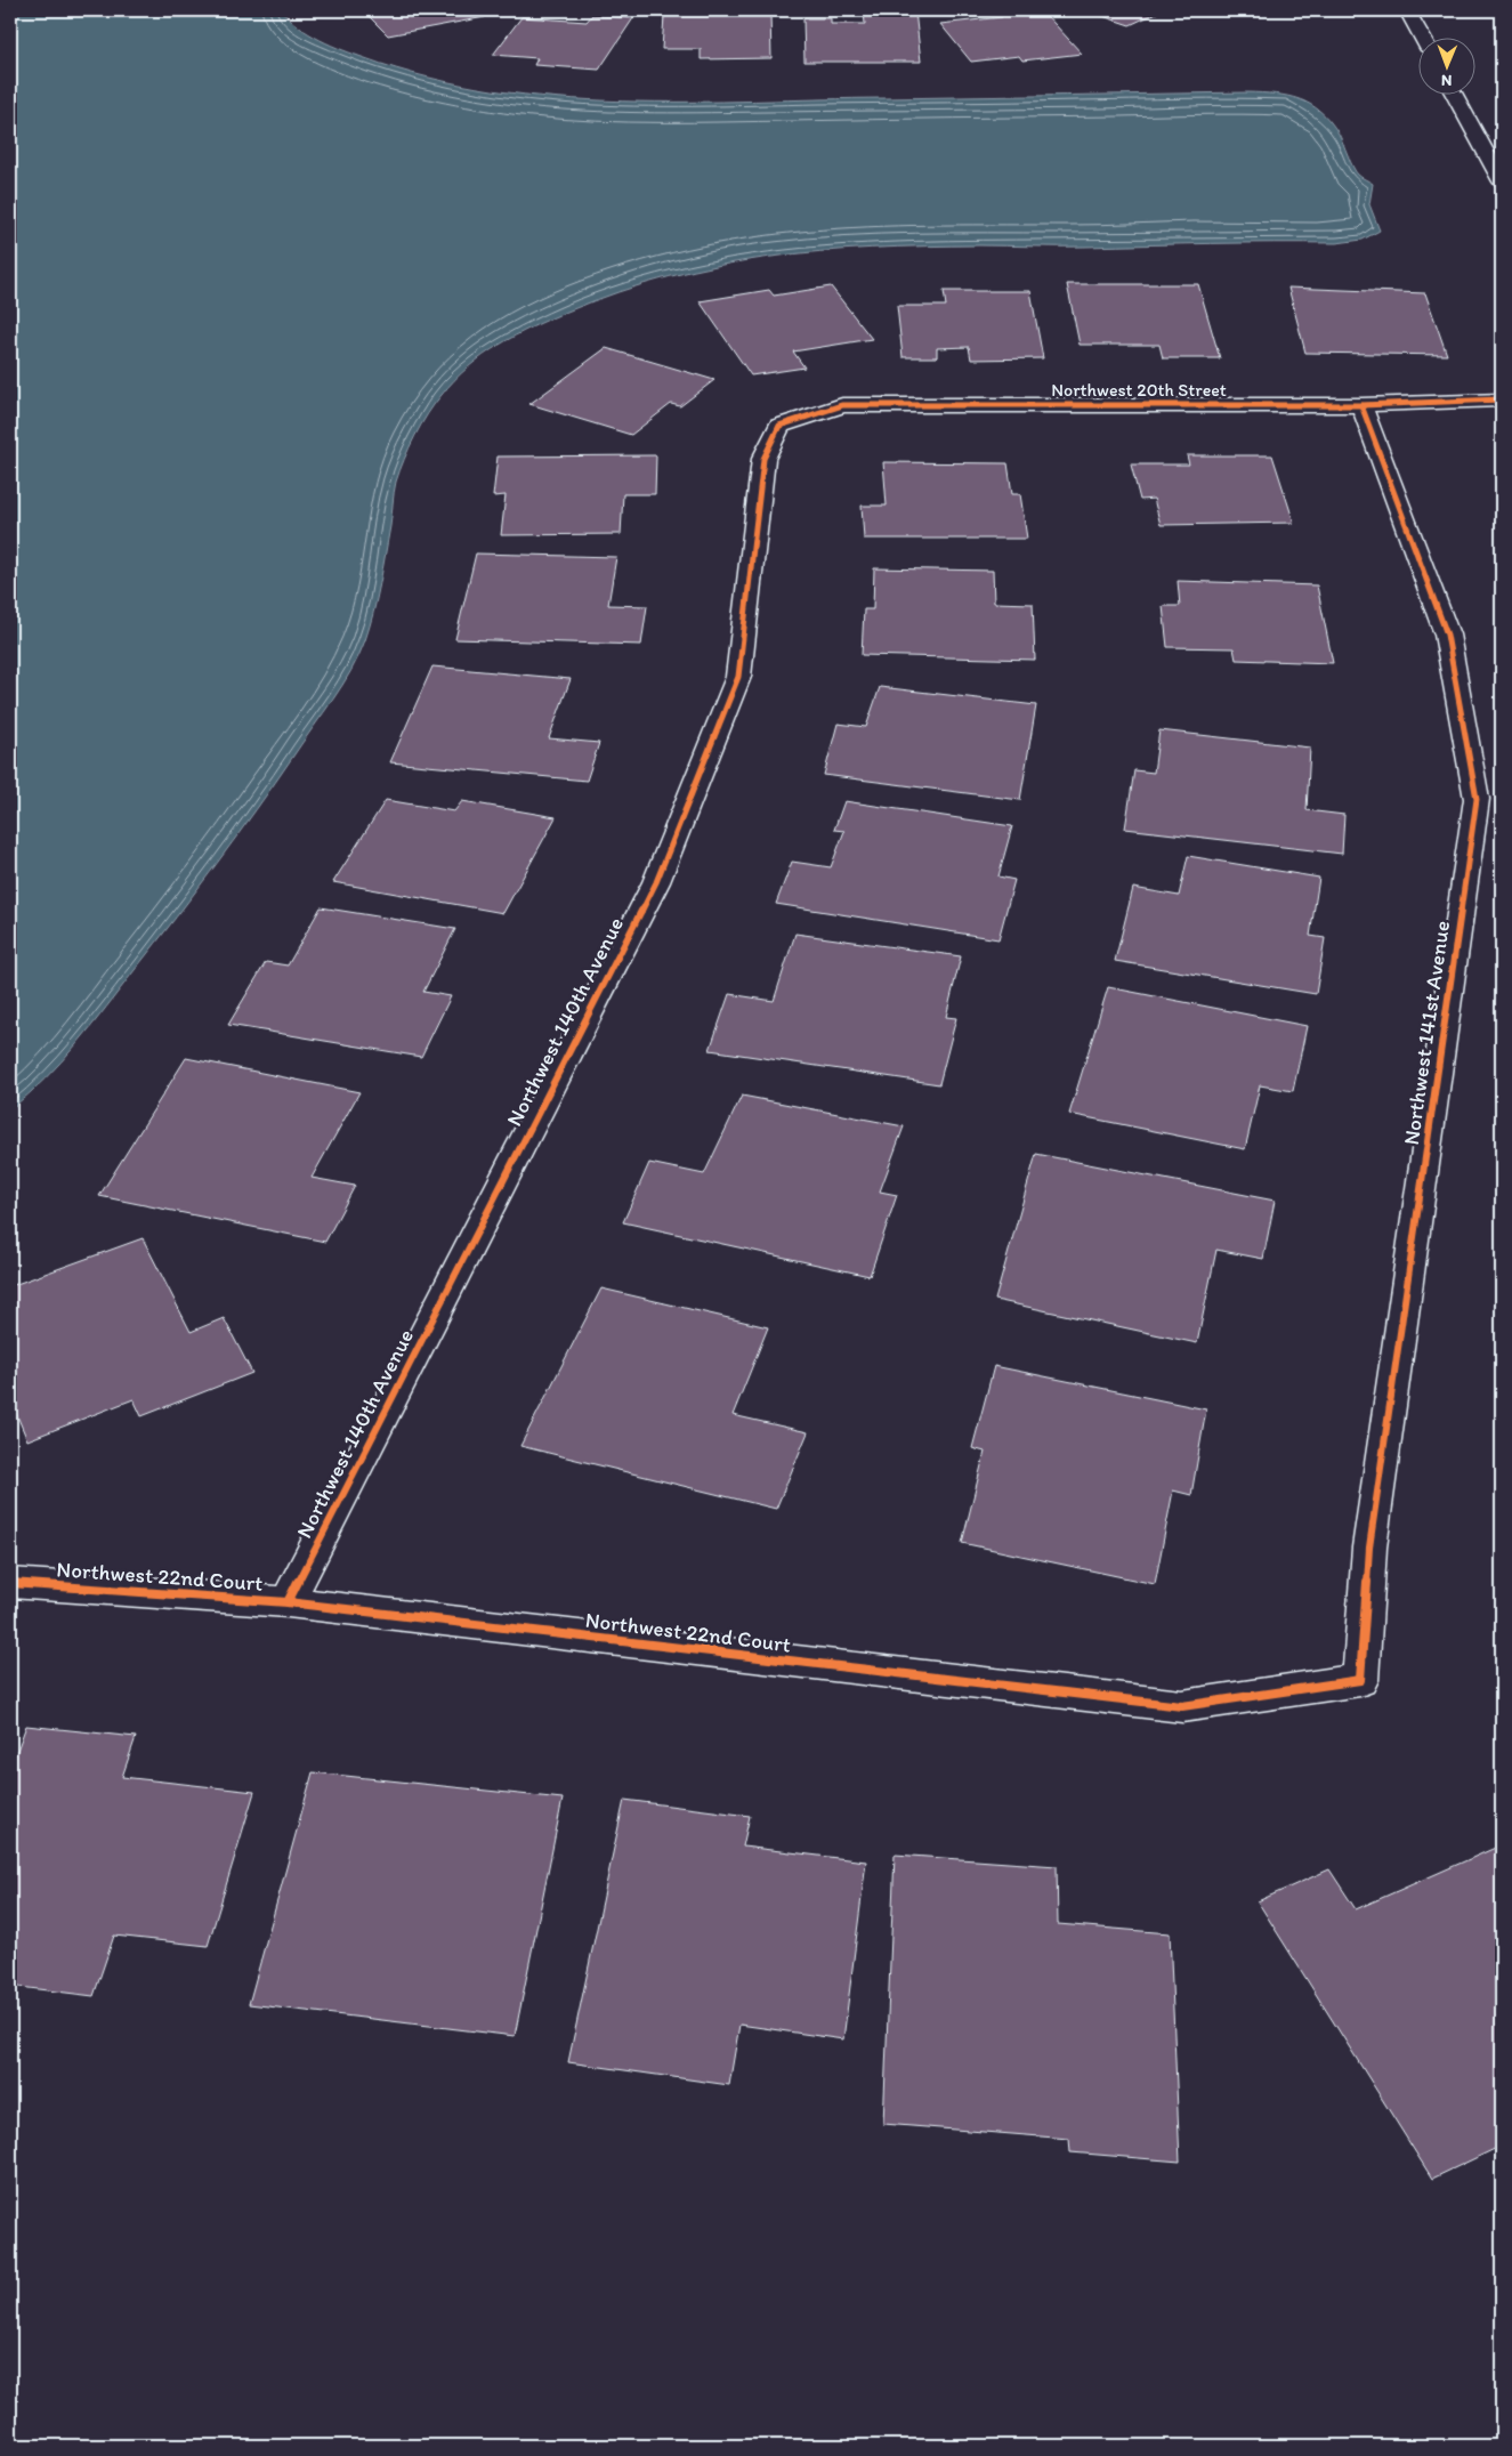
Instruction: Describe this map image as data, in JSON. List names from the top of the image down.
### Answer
{
  "streets": {
    "street": [
      "Northwest 20th Street",
      "Northwest 140th Avenue",
      "Northwest 141st Avenue",
      "Northwest 22nd Court"
    ]
  },
  "crossings": [
    ["Northwest 20th Street", "Northwest 140th Avenue"],
    ["Northwest 20th Street", "Northwest 141st Avenue"],
    ["Northwest 140th Avenue", "Northwest 22nd Court"],
    ["Northwest 141st Avenue", "Northwest 22nd Court"]
  ],
  "north": "bottom"
}
